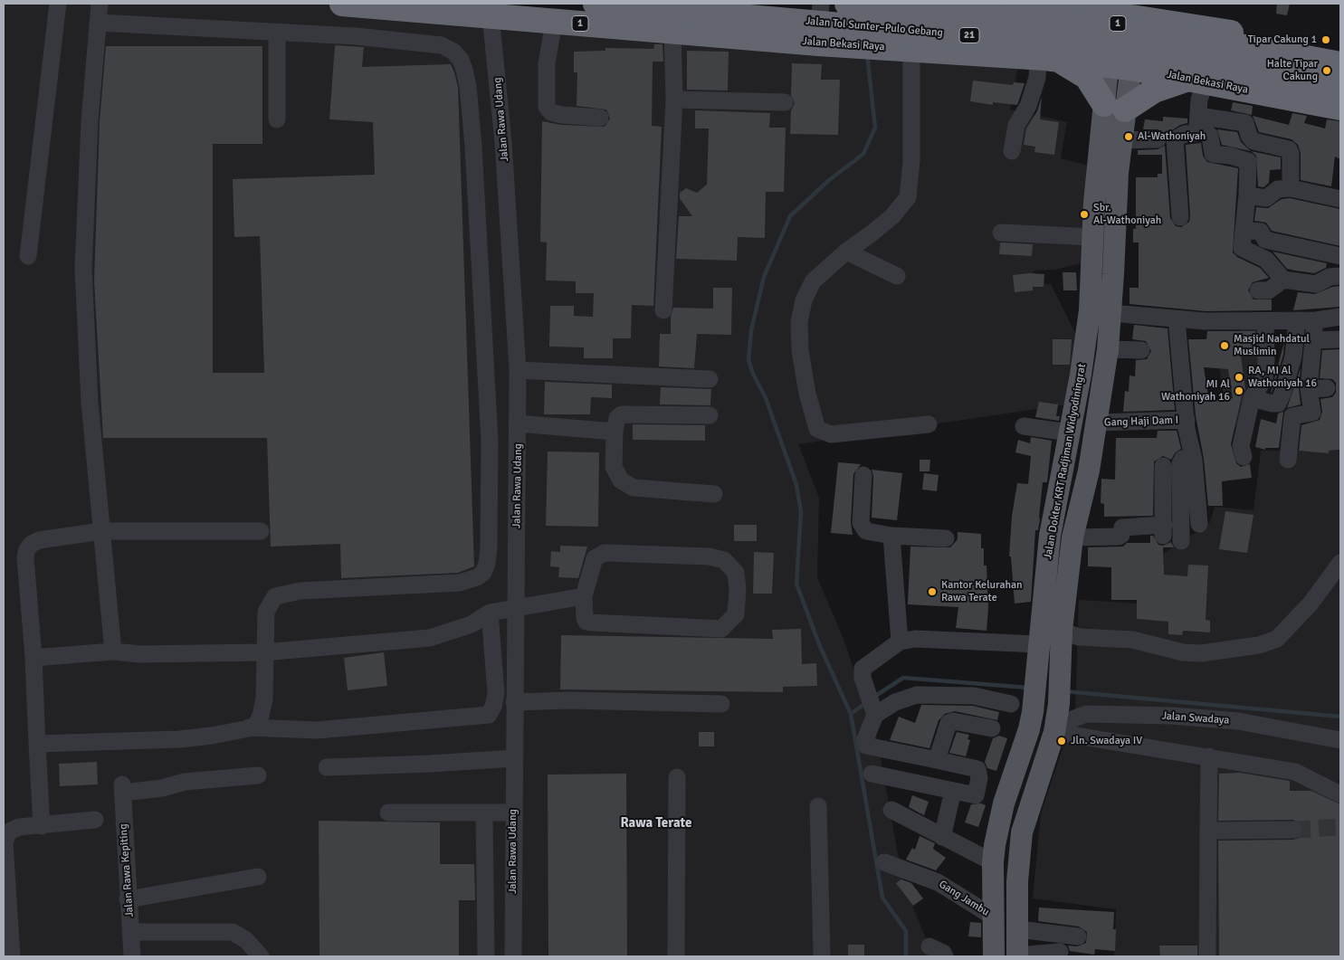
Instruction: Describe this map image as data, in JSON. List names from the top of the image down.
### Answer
{
  "streets": {
    "highway": [
      "1",
      "Jalan Tol Sunter–Pulo Gebang",
      "21",
      "Jalan Bekasi Raya"
    ],
    "main road": ["Jalan Dokter KRT Radjiman Widyodiningrat"],
    "street": [
      "Jalan Rawa Udang",
      "Gang Haji Dam I",
      "Jalan Swadaya",
      "Jalan Rawa Kepiting",
      "Gang Jambu"
    ]
  },
  "crossings": [
    ["1", "Jalan Dokter KRT Radjiman Widyodiningrat"],
    ["Jalan Bekasi Raya", "Jalan Rawa Udang"],
    ["Jalan Bekasi Raya", "Jalan Dokter KRT Radjiman Widyodiningrat"],
    ["Gang Haji Dam I", "Jalan Dokter KRT Radjiman Widyodiningrat"],
    ["Jalan Dokter KRT Radjiman Widyodiningrat", "Jalan Swadaya"],
    ["Jalan Dokter KRT Radjiman Widyodiningrat", "Gang Jambu"]
  ],
  "districts": ["Rawa Terate"],
  "places": [
    "Tipar Cakung 1",
    "Halte Tipar Cakung",
    "Al-Wathoniyah",
    "Sbr. Al-Wathoniyah",
    "Masjid Nahdatul Muslimin",
    "RA, MI Al Wathoniyah 16",
    "MI Al Wathoniyah 16",
    "Kantor Kelurahan Rawa Terate",
    "Jln. Swadaya IV"
  ]
}
